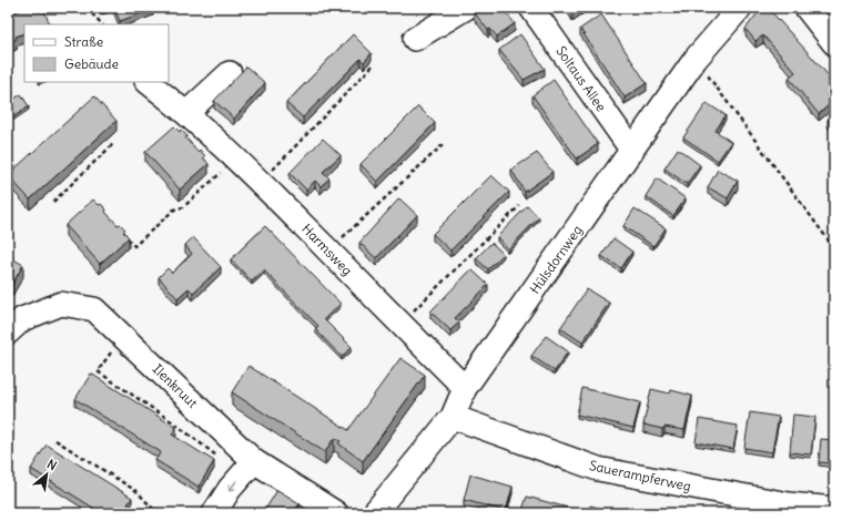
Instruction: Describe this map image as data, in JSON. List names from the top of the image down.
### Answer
{
  "streets": {
    "street": [
      "Soltaus Allee",
      "Harmsweg",
      "Hülsdornweg",
      "Ilenkruut",
      "Sauerampferweg"
    ]
  },
  "crossings": [
    ["Soltaus Allee", "Hülsdornweg"],
    ["Harmsweg", "Hülsdornweg"],
    ["Hülsdornweg", "Sauerampferweg"]
  ],
  "legend": ["Straße", "Gebäude"],
  "north": "top right"
}
